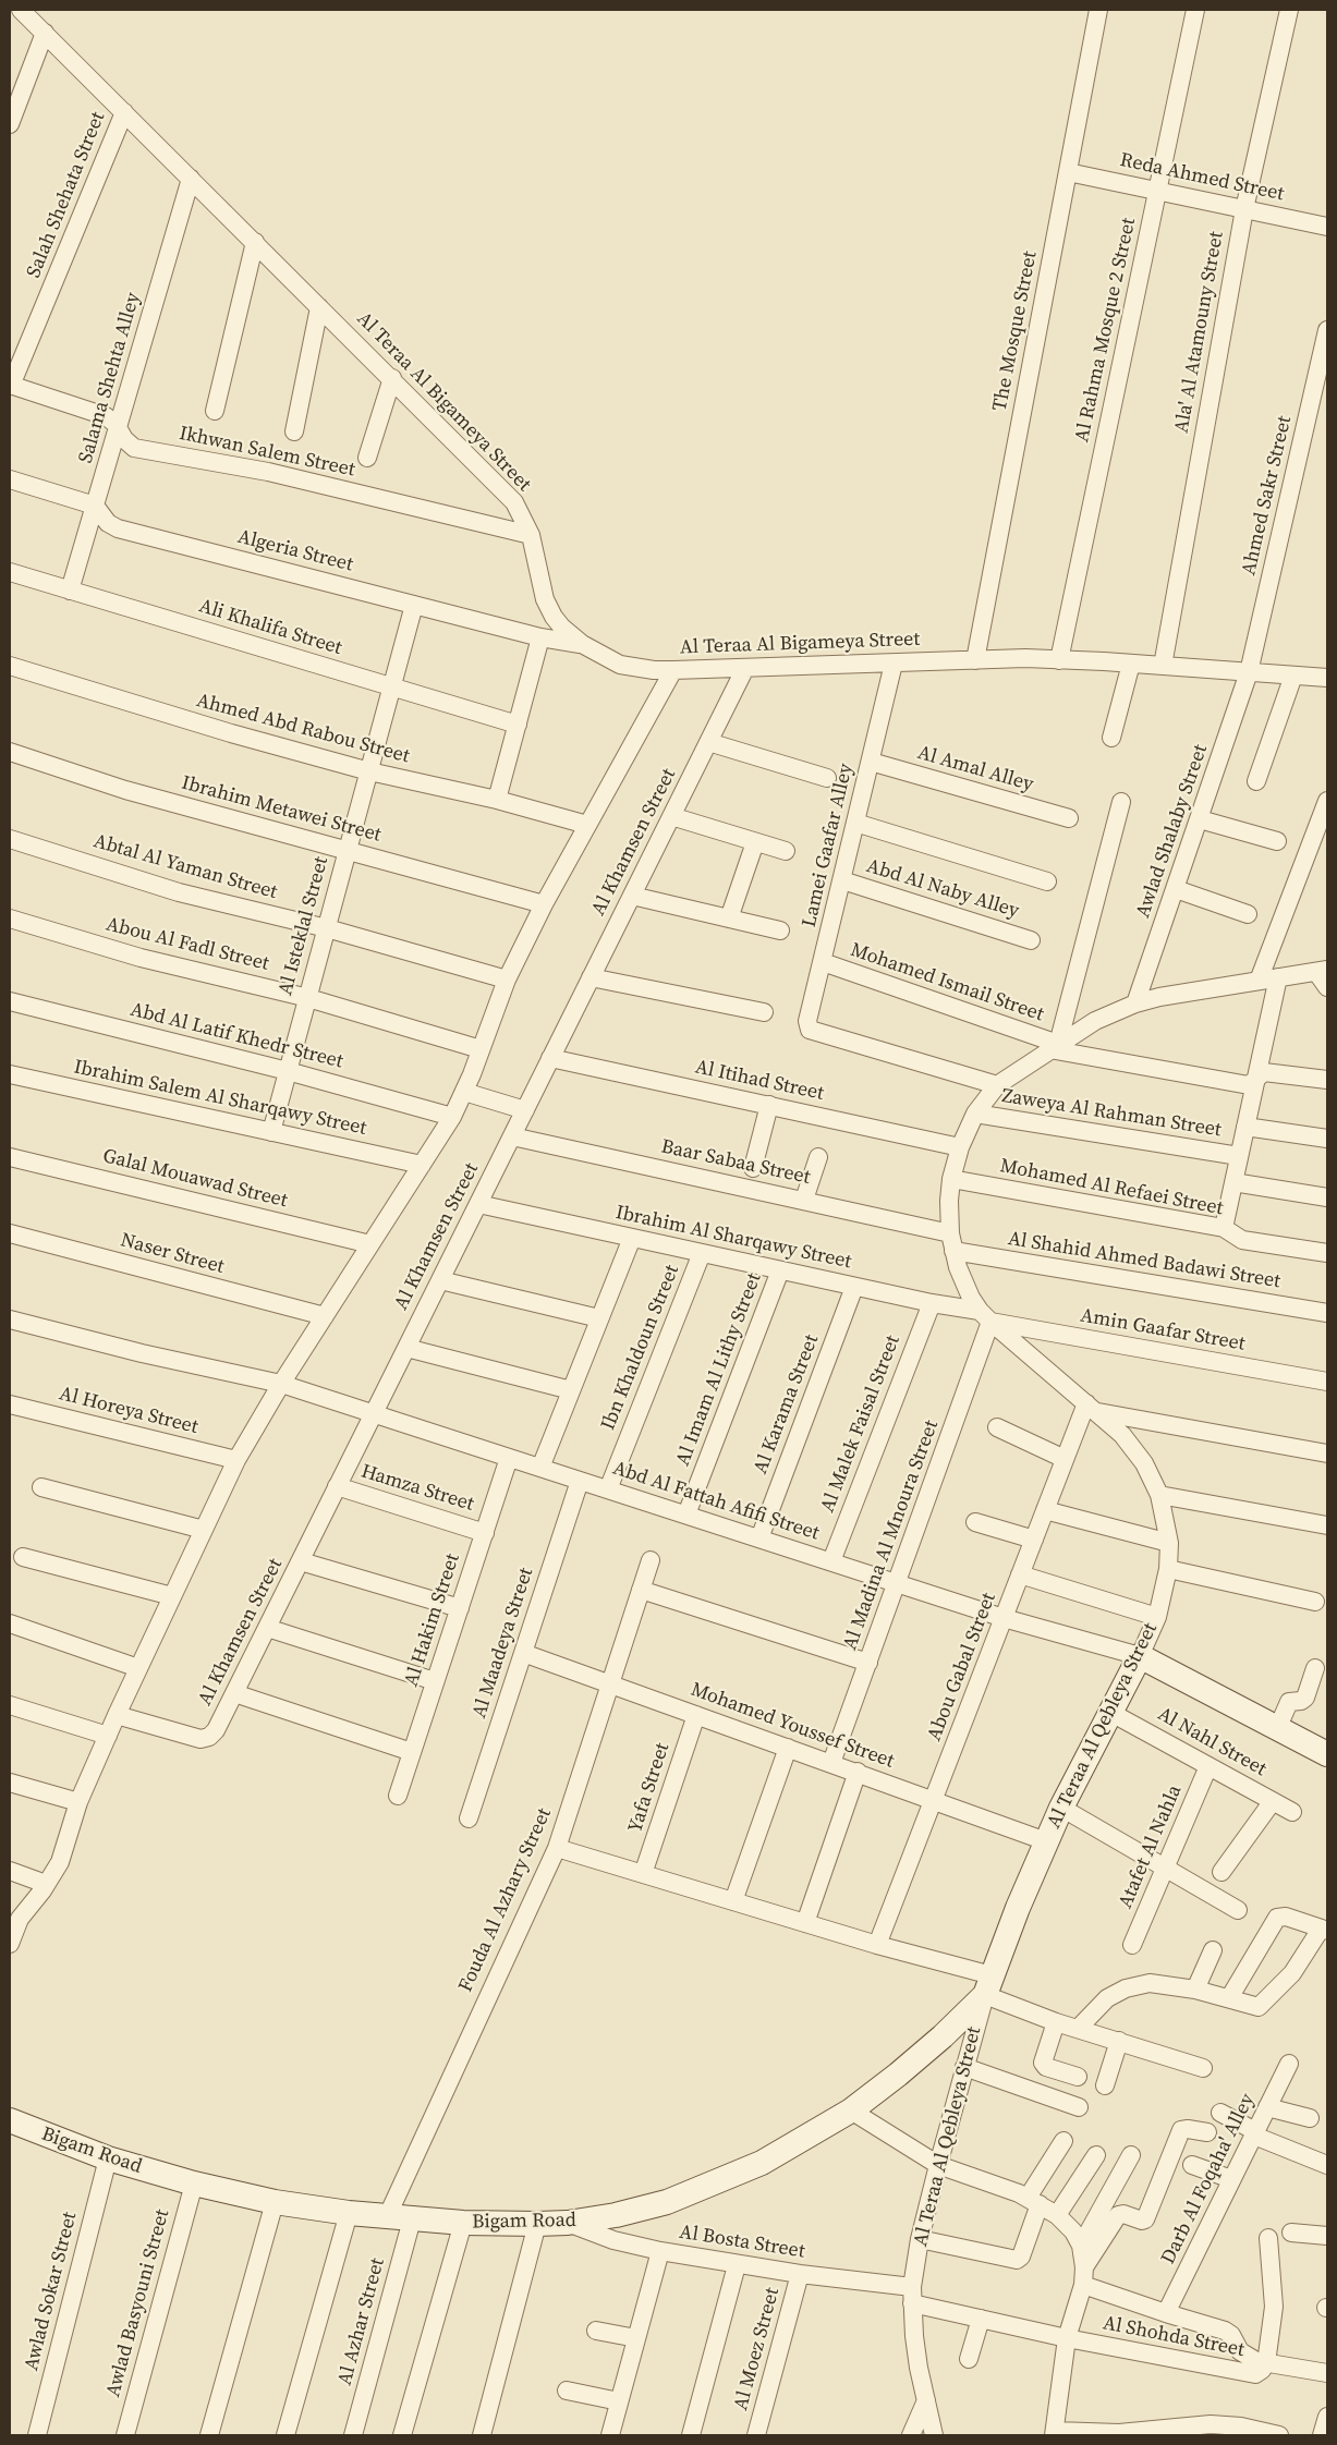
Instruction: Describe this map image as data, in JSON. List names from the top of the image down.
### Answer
{
  "streets": {
    "main road": ["Al Teraa Al Qebleya Street", "Bigam Road"],
    "street": [
      "Reda Ahmed Street",
      "Salah Shehata Street",
      "Al Rahma Mosque 2 Street",
      "The Mosque Street",
      "Ala' Al Atamouny Street",
      "Salama Shehta Alley",
      "Al Teraa Al Bigameya Street",
      "Ikhwan Salem Street",
      "Ahmed Sakr Street",
      "Algeria Street",
      "Ali Khalifa Street",
      "Ahmed Abd Rabou Street",
      "Al Amal Alley",
      "Ibrahim Metawei Street",
      "Awlad Shalaby Street",
      "Al Khamsen Street",
      "Lamei Gaafar Alley",
      "Abtal Al Yaman Street",
      "Abd Al Naby Alley",
      "Al Isteklal Street",
      "Abou Al Fadl Street",
      "Mohamed Ismail Street",
      "Abd Al Latif Khedr Street",
      "Al Itihad Street",
      "Ibrahim Salem Al Sharqawy Street",
      "Zaweya Al Rahman Street",
      "Baar Sabaa Street",
      "Galal Mouawad Street",
      "Mohamed Al Refaei Street",
      "Ibrahim Al Sharqawy Street",
      "Naser Street",
      "Al Shahid Ahmed Badawi Street",
      "Amin Gaafar Street",
      "Ibn Khaldoun Street",
      "Al Imam Al Lithy Street",
      "Al Karama Street",
      "Al Horeya Street",
      "Al Malek Faisal Street",
      "Hamza Street",
      "Abd Al Fattah Afifi Street",
      "Al Madina Al Mnoura Street",
      "Al Hakim Street",
      "Al Maadeya Street",
      "Abou Gabal Street",
      "Mohamed Youssef Street",
      "Al Nahl Street",
      "Yafa Street",
      "Atafet Al Nahla",
      "Fouda Al Azhary Street",
      "Darb Al Foqaha' Alley",
      "Al Bosta Street",
      "Awlad Sokar Street",
      "Awlad Basyouni Street",
      "Al Azhar Street",
      "Al Shohda Street",
      "Al Moez Street"
    ]
  },
  "crossings": [
    ["Reda Ahmed Street", "Al Rahma Mosque 2 Street"],
    ["Reda Ahmed Street", "The Mosque Street"],
    ["Reda Ahmed Street", "Ala' Al Atamouny Street"],
    ["Salah Shehata Street", "Al Teraa Al Bigameya Street"],
    ["Salah Shehata Street", "Ikhwan Salem Street"],
    ["Al Rahma Mosque 2 Street", "Al Teraa Al Bigameya Street"],
    ["The Mosque Street", "Al Teraa Al Bigameya Street"],
    ["Ala' Al Atamouny Street", "Al Teraa Al Bigameya Street"],
    ["Salama Shehta Alley", "Al Teraa Al Bigameya Street"],
    ["Salama Shehta Alley", "Ikhwan Salem Street"],
    ["Salama Shehta Alley", "Algeria Street"],
    ["Salama Shehta Alley", "Ali Khalifa Street"],
    ["Al Teraa Al Bigameya Street", "Ikhwan Salem Street"],
    ["Al Teraa Al Bigameya Street", "Ahmed Sakr Street"],
    ["Al Teraa Al Bigameya Street", "Algeria Street"],
    ["Al Teraa Al Bigameya Street", "Awlad Shalaby Street"],
    ["Al Teraa Al Bigameya Street", "Al Khamsen Street"],
    ["Al Teraa Al Bigameya Street", "Lamei Gaafar Alley"],
    ["Ahmed Sakr Street", "Awlad Shalaby Street"],
    ["Algeria Street", "Al Isteklal Street"],
    ["Ali Khalifa Street", "Al Isteklal Street"],
    ["Ahmed Abd Rabou Street", "Al Isteklal Street"],
    ["Al Amal Alley", "Lamei Gaafar Alley"],
    ["Ibrahim Metawei Street", "Al Isteklal Street"],
    ["Awlad Shalaby Street", "Al Teraa Al Qebleya Street"],
    ["Al Khamsen Street", "Al Itihad Street"],
    ["Al Khamsen Street", "Baar Sabaa Street"],
    ["Al Khamsen Street", "Ibrahim Al Sharqawy Street"],
    ["Al Khamsen Street", "Hamza Street"],
    ["Al Khamsen Street", "Abd Al Fattah Afifi Street"],
    ["Lamei Gaafar Alley", "Abd Al Naby Alley"],
    ["Lamei Gaafar Alley", "Mohamed Ismail Street"],
    ["Lamei Gaafar Alley", "Al Teraa Al Qebleya Street"],
    ["Abtal Al Yaman Street", "Al Isteklal Street"],
    ["Al Isteklal Street", "Abou Al Fadl Street"],
    ["Al Isteklal Street", "Abd Al Latif Khedr Street"],
    ["Al Isteklal Street", "Ibrahim Salem Al Sharqawy Street"],
    ["Mohamed Ismail Street", "Al Teraa Al Qebleya Street"],
    ["Al Itihad Street", "Al Teraa Al Qebleya Street"],
    ["Zaweya Al Rahman Street", "Al Teraa Al Qebleya Street"],
    ["Baar Sabaa Street", "Al Teraa Al Qebleya Street"],
    ["Mohamed Al Refaei Street", "Al Teraa Al Qebleya Street"],
    ["Ibrahim Al Sharqawy Street", "Amin Gaafar Street"],
    ["Ibrahim Al Sharqawy Street", "Ibn Khaldoun Street"],
    ["Ibrahim Al Sharqawy Street", "Al Imam Al Lithy Street"],
    ["Ibrahim Al Sharqawy Street", "Al Karama Street"],
    ["Ibrahim Al Sharqawy Street", "Al Malek Faisal Street"],
    ["Ibrahim Al Sharqawy Street", "Al Madina Al Mnoura Street"],
    ["Ibrahim Al Sharqawy Street", "Al Teraa Al Qebleya Street"],
    ["Al Shahid Ahmed Badawi Street", "Al Teraa Al Qebleya Street"],
    ["Amin Gaafar Street", "Al Madina Al Mnoura Street"],
    ["Amin Gaafar Street", "Al Teraa Al Qebleya Street"],
    ["Ibn Khaldoun Street", "Abd Al Fattah Afifi Street"],
    ["Al Imam Al Lithy Street", "Abd Al Fattah Afifi Street"],
    ["Al Karama Street", "Abd Al Fattah Afifi Street"],
    ["Al Malek Faisal Street", "Abd Al Fattah Afifi Street"],
    ["Hamza Street", "Al Hakim Street"],
    ["Abd Al Fattah Afifi Street", "Al Madina Al Mnoura Street"],
    ["Abd Al Fattah Afifi Street", "Al Hakim Street"],
    ["Abd Al Fattah Afifi Street", "Al Maadeya Street"],
    ["Abd Al Fattah Afifi Street", "Abou Gabal Street"],
    ["Abd Al Fattah Afifi Street", "Al Teraa Al Qebleya Street"],
    ["Al Madina Al Mnoura Street", "Mohamed Youssef Street"],
    ["Al Madina Al Mnoura Street", "Al Teraa Al Qebleya Street"],
    ["Al Maadeya Street", "Mohamed Youssef Street"],
    ["Abou Gabal Street", "Mohamed Youssef Street"],
    ["Abou Gabal Street", "Al Teraa Al Qebleya Street"],
    ["Mohamed Youssef Street", "Al Teraa Al Qebleya Street"],
    ["Mohamed Youssef Street", "Yafa Street"],
    ["Mohamed Youssef Street", "Fouda Al Azhary Street"],
    ["Al Teraa Al Qebleya Street", "Al Nahl Street"],
    ["Al Teraa Al Qebleya Street", "Bigam Road"],
    ["Al Teraa Al Qebleya Street", "Al Bosta Street"],
    ["Al Nahl Street", "Atafet Al Nahla"],
    ["Fouda Al Azhary Street", "Bigam Road"],
    ["Bigam Road", "Al Bosta Street"],
    ["Bigam Road", "Awlad Sokar Street"],
    ["Bigam Road", "Awlad Basyouni Street"],
    ["Bigam Road", "Al Azhar Street"],
    ["Al Bosta Street", "Al Shohda Street"],
    ["Al Bosta Street", "Al Moez Street"]
  ]
}
